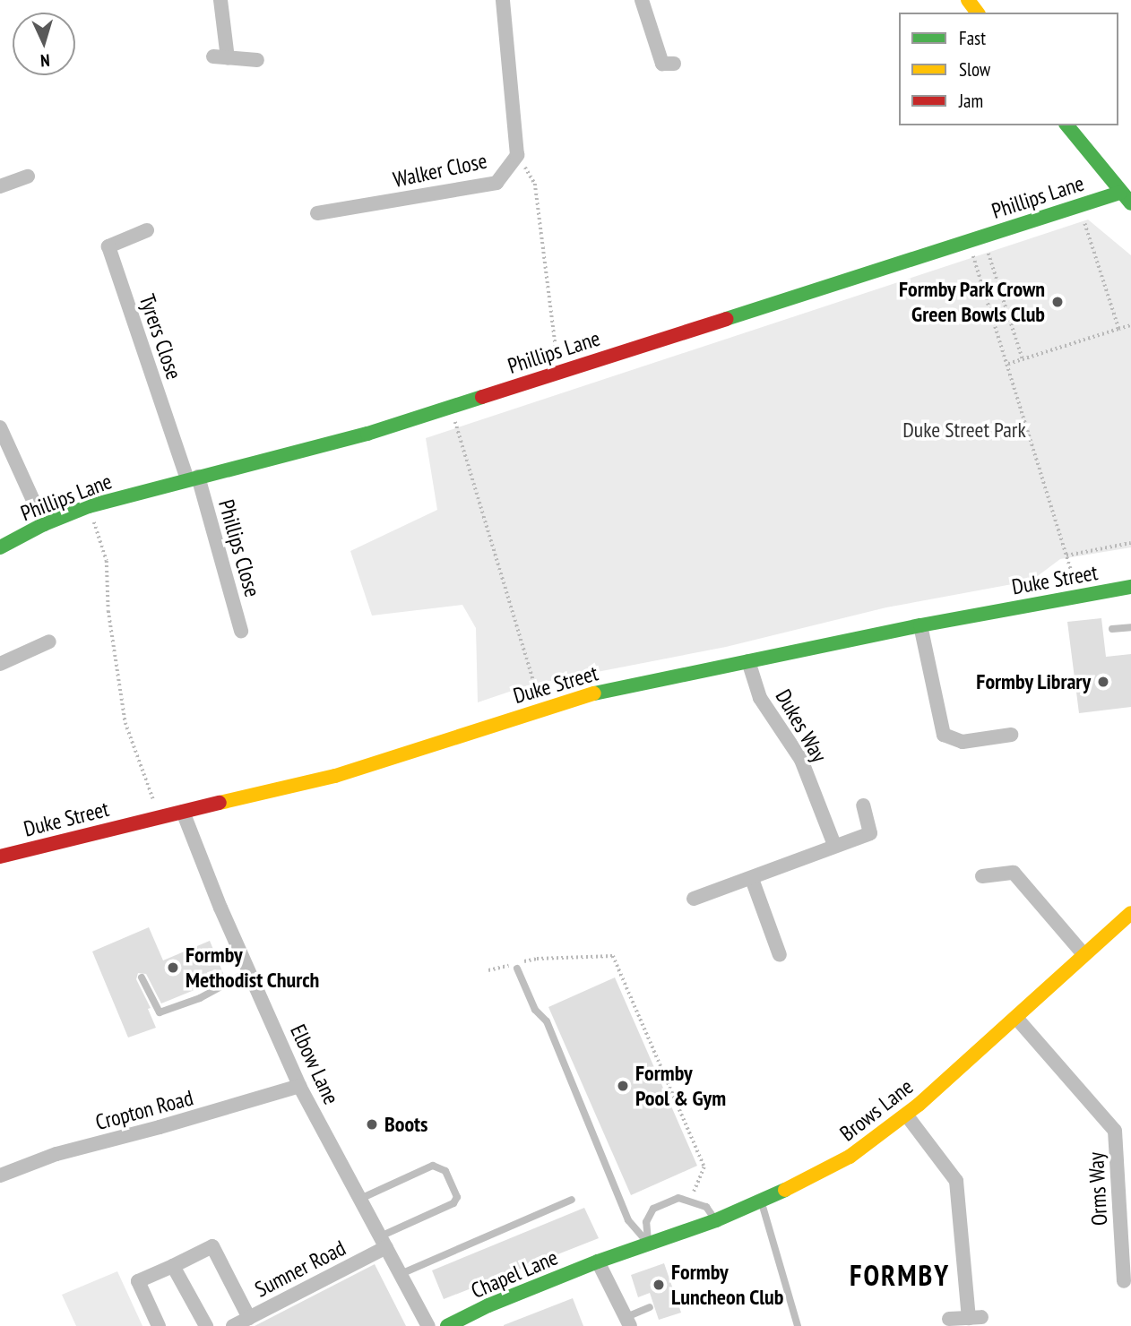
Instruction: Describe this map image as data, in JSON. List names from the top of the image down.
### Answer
{
  "streets": {
    "street": [
      "Walker Close",
      "Phillips Lane",
      "Tyrers Close",
      "Phillips Close",
      "Duke Street",
      "Dukes Way",
      "Elbow Lane",
      "Cropton Road",
      "Brows Lane",
      "Orms Way",
      "Sumner Road",
      "Chapel Lane"
    ]
  },
  "crossings": [
    ["Phillips Lane", "Tyrers Close"],
    ["Phillips Lane", "Phillips Close"],
    ["Tyrers Close", "Phillips Close"],
    ["Duke Street", "Dukes Way"],
    ["Duke Street", "Elbow Lane"],
    ["Elbow Lane", "Cropton Road"],
    ["Elbow Lane", "Sumner Road"],
    ["Brows Lane", "Orms Way"],
    ["Brows Lane", "Chapel Lane"]
  ],
  "districts": ["FORMBY"],
  "parks": ["Duke Street Park"],
  "places": [
    "Formby Park Crown Green Bowls Club",
    "Formby Library",
    "Formby Methodist Church",
    "Formby Pool & Gym",
    "Boots",
    "Formby Luncheon Club"
  ],
  "legend": ["Fast", "Slow", "Jam"],
  "north": "bottom"
}
